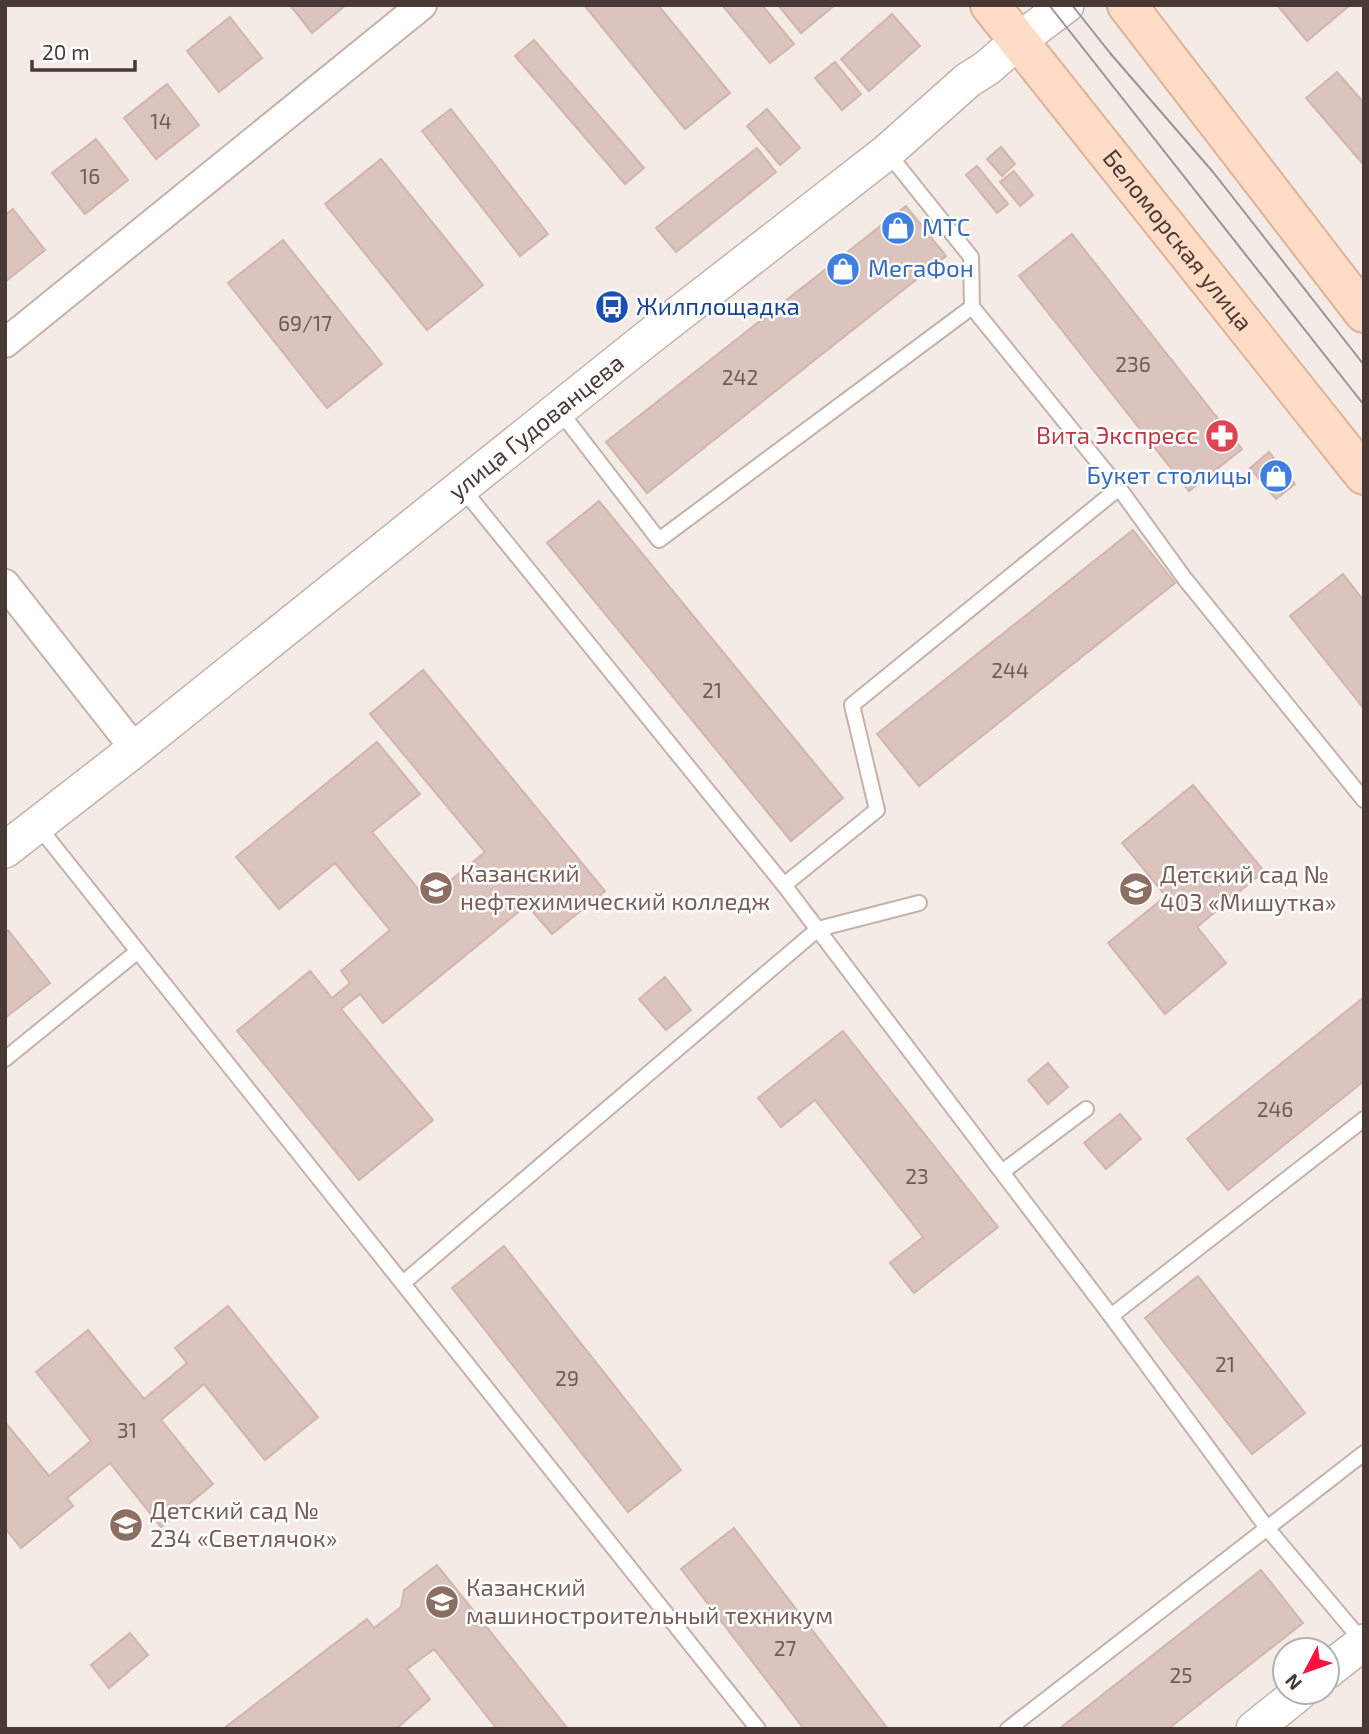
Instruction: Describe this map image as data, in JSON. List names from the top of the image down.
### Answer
{
  "streets": {
    "main road": ["Беломорская улица"],
    "street": ["улица Гудованцева"]
  },
  "crossings": [
    ["Беломорская улица", "улица Гудованцева"]
  ],
  "places": {
    "shop": ["МТС", "МегаФон", "Букет столицы"],
    "bus stop": ["Жилплощадка"],
    "pharmacy": ["Вита Экспресс"],
    "school or university": [
      "Казанский нефтехимический колледж",
      "Детский сад № 403 «Мишутка»",
      "Детский сад № 234 «Светлячок»",
      "Казанский машиностроительный техникум"
    ]
  },
  "house_numbers": [
    "14",
    "16",
    "69/17",
    "236",
    "242",
    "244",
    "21",
    "246",
    "23",
    "21",
    "29",
    "31",
    "27",
    "25"
  ],
  "scale_bar": "20 m",
  "north": "bottom left"
}
